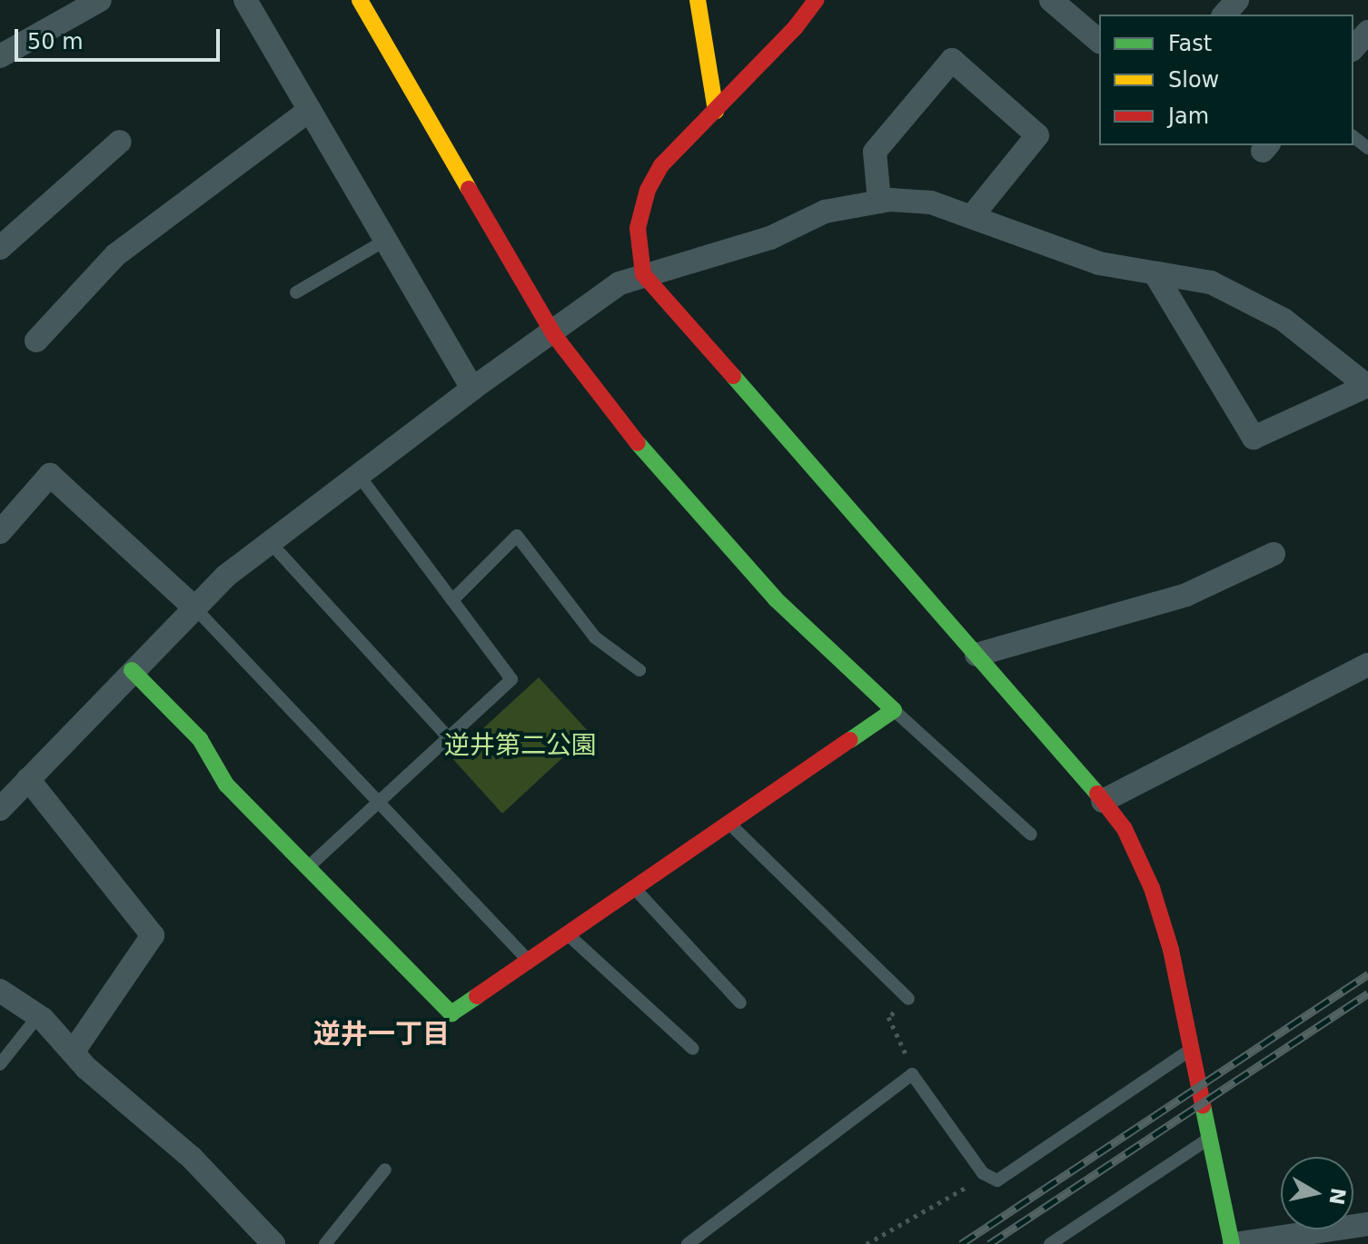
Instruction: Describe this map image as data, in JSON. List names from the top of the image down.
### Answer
{
  "districts": ["逆井一丁目"],
  "parks": ["逆井第二公園"],
  "legend": ["Fast", "Slow", "Jam"],
  "scale_bar": "50 m",
  "north": "right"
}
